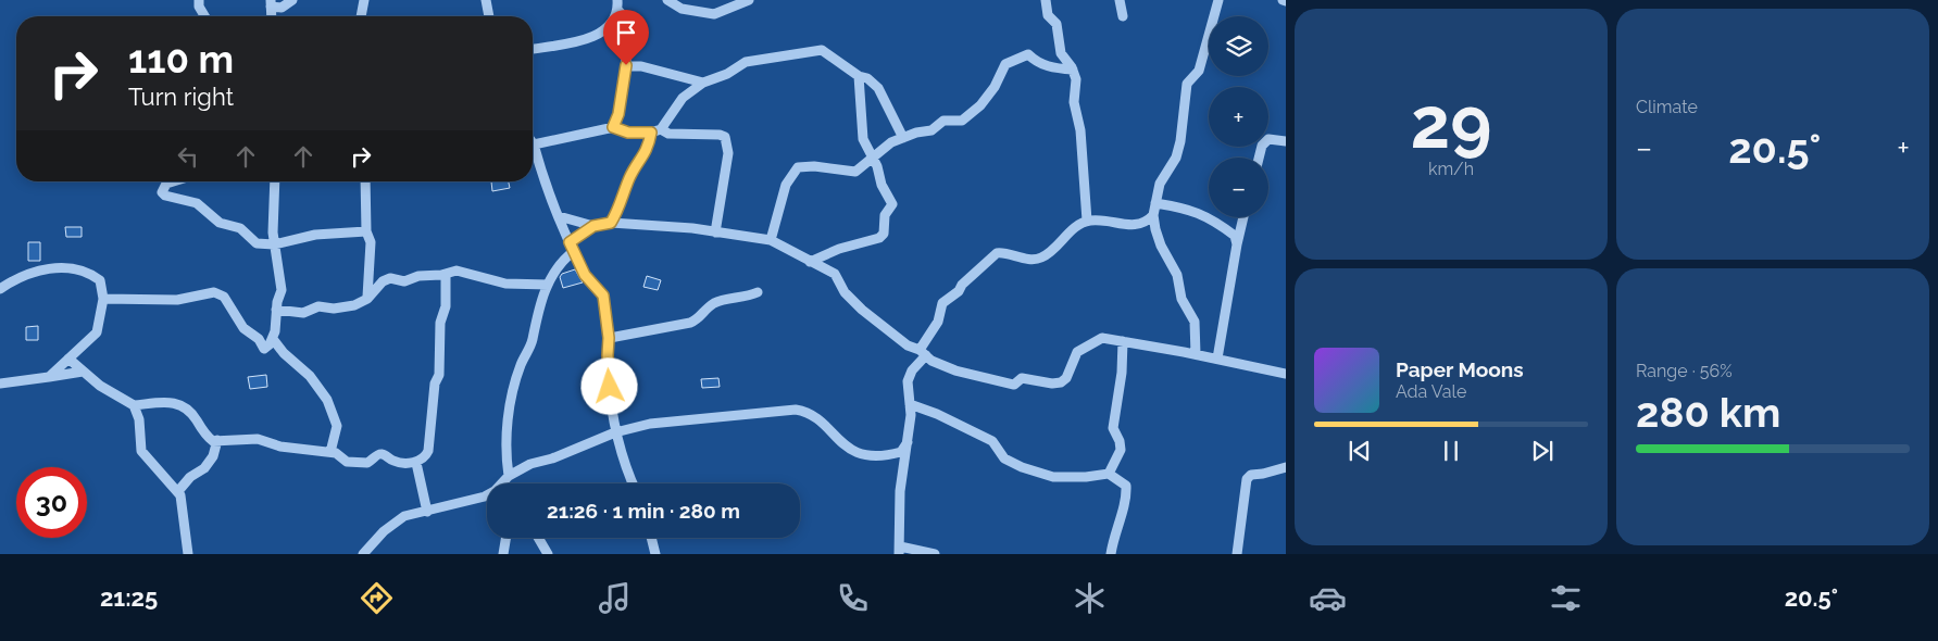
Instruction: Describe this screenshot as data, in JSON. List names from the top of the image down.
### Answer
{
  "page": {
    "tile": [
      ["29", "km/h"],
      "Climate",
      ["Range · 56%", "280 km"]
    ],
    "map_buttons": ["+", "−"],
    "turn": ["110 m", "Turn right"],
    "heat": ["−", "20.5°", "+"],
    "song": ["Paper Moons", "Ada Vale"],
    "limit": "30",
    "trip": "21:26 · 1 min · 280 m",
    "tabs": ["21:25", "20.5°"]
  }
}
